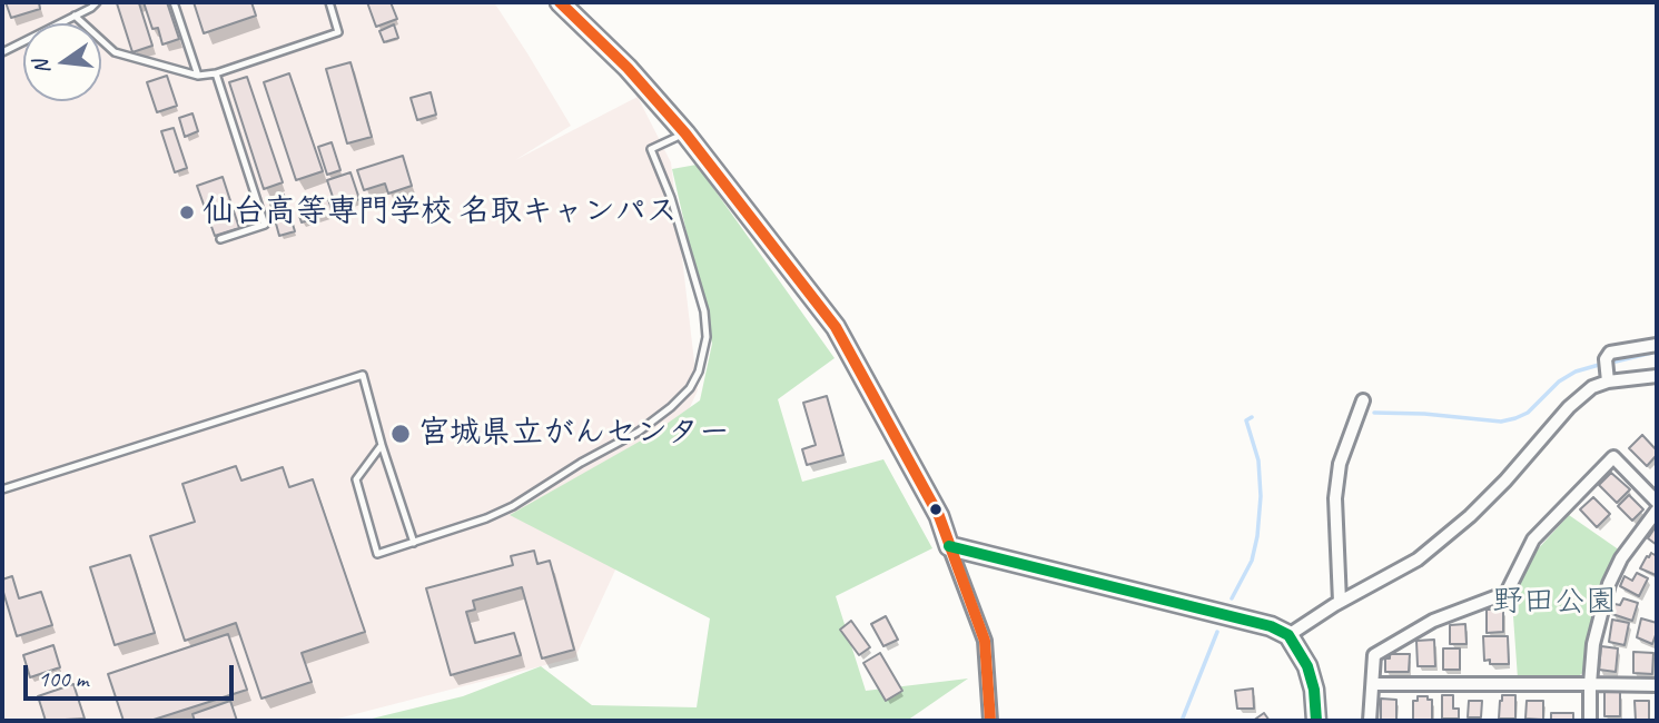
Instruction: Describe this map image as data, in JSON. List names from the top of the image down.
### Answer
{
  "parks": ["野田公園"],
  "places": ["仙台高等専門学校 名取キャンパス", "宮城県立がんセンター"],
  "scale_bar": "100 m",
  "north": "left"
}
